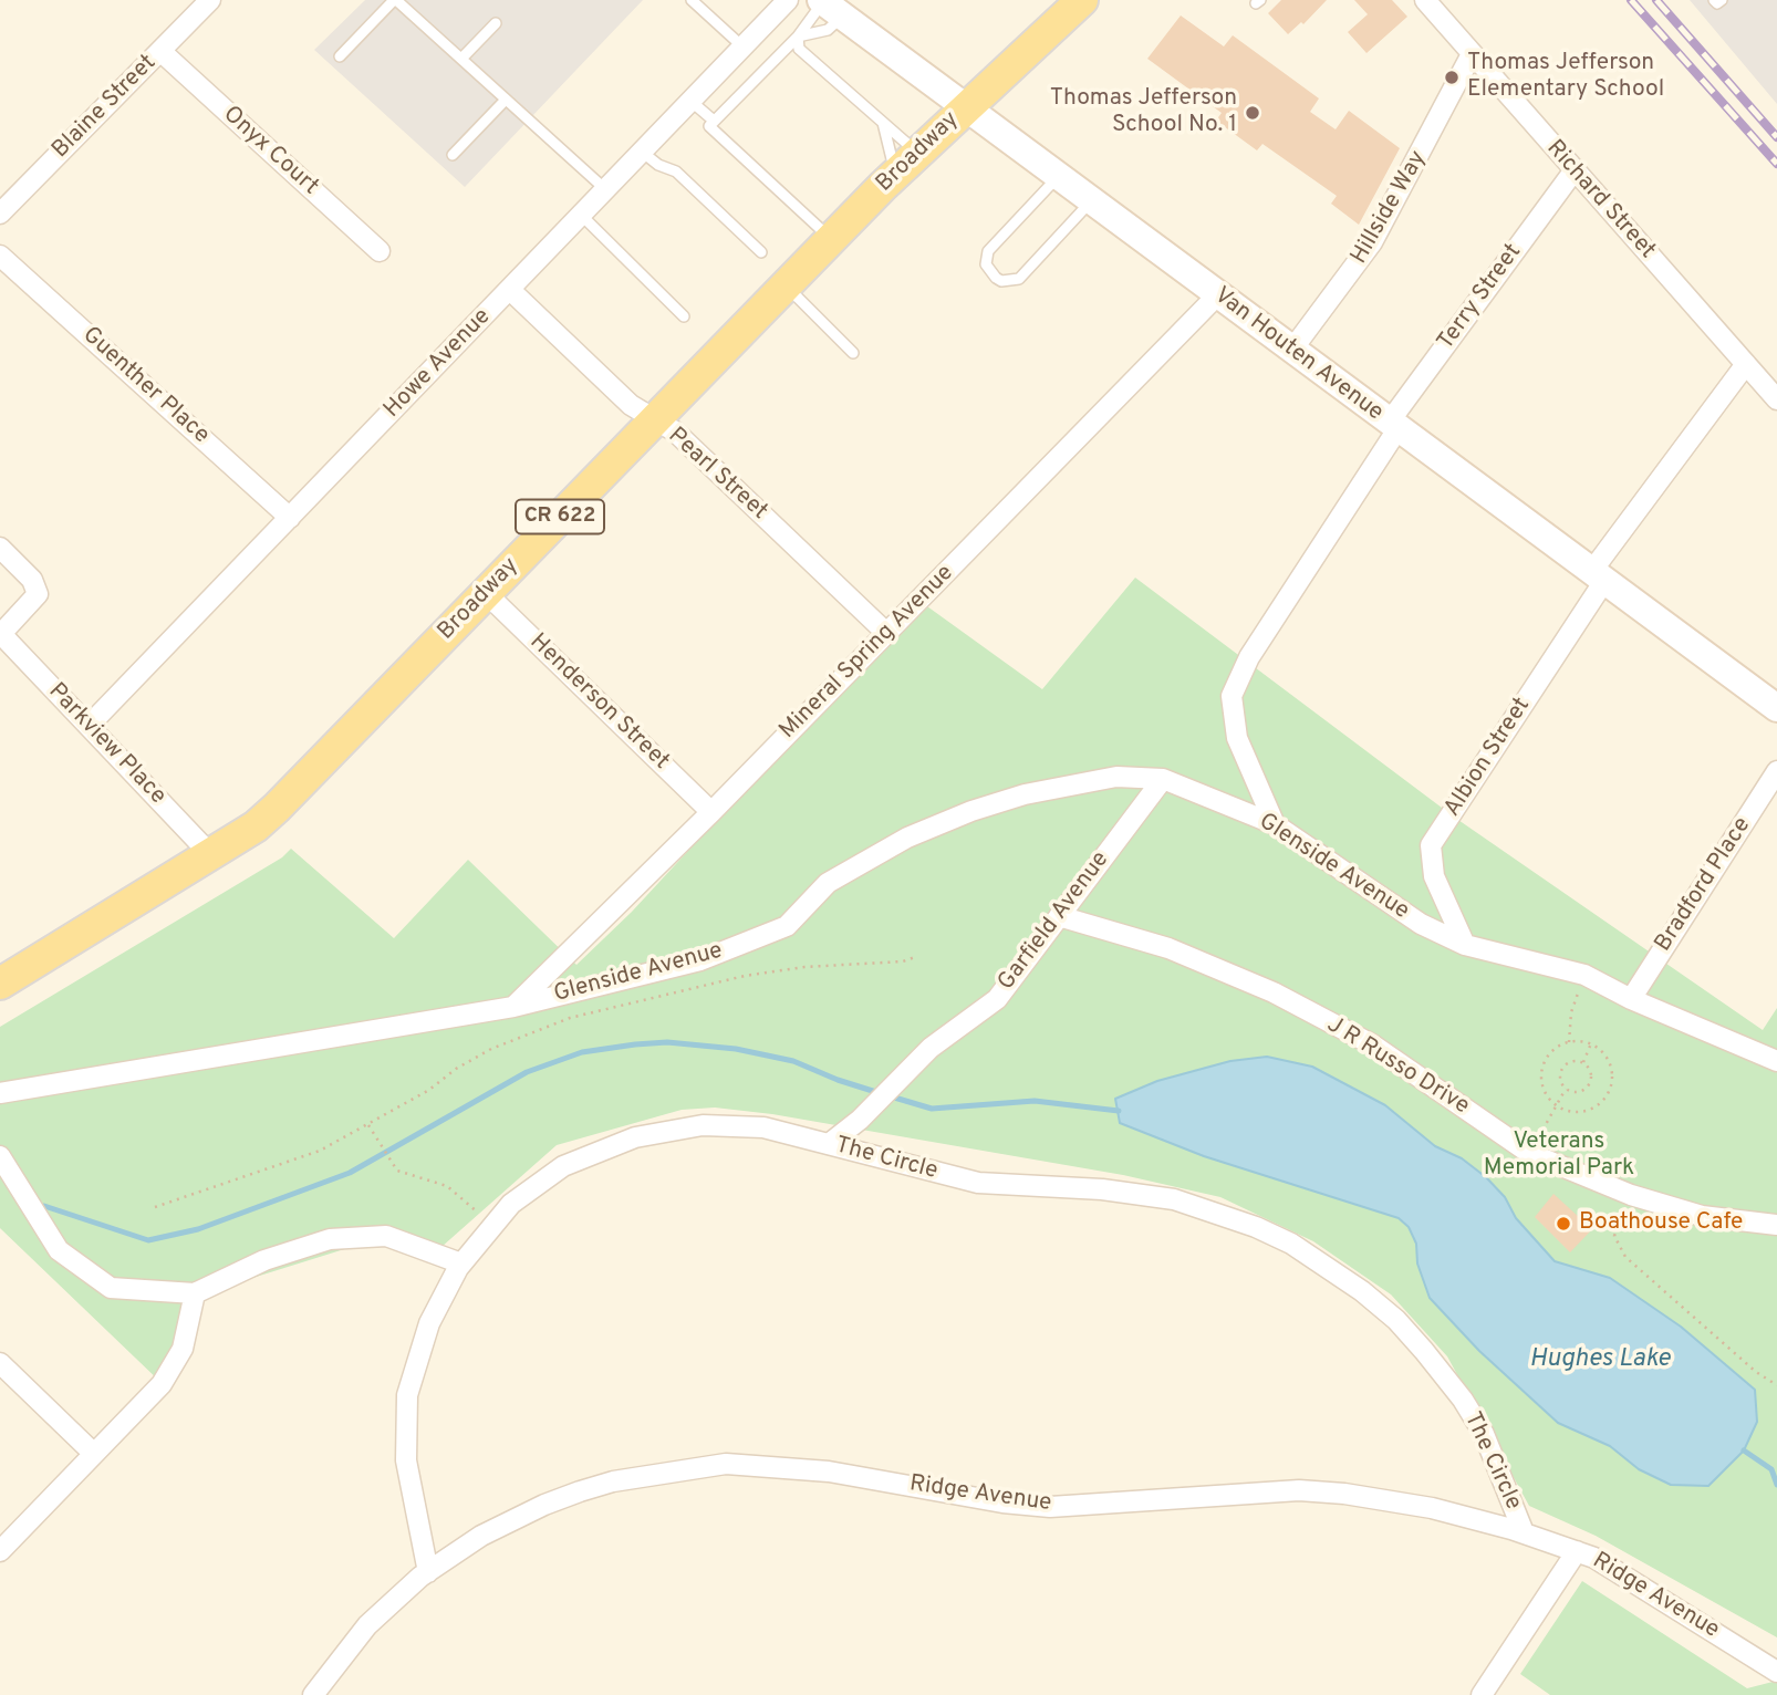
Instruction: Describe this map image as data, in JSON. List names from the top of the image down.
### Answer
{
  "streets": {
    "main road": ["Broadway", "Van Houten Avenue", "CR 622"],
    "street": [
      "Blaine Street",
      "Onyx Court",
      "Richard Street",
      "Hillside Way",
      "Terry Street",
      "Howe Avenue",
      "Guenther Place",
      "Pearl Street",
      "Mineral Spring Avenue",
      "Henderson Street",
      "Parkview Place",
      "Albion Street",
      "Glenside Avenue",
      "Bradford Place",
      "Garfield Avenue",
      "J R Russo Drive",
      "The Circle",
      "Ridge Avenue"
    ]
  },
  "crossings": [
    ["Blaine Street", "Onyx Court"],
    ["Broadway", "Van Houten Avenue"],
    ["Broadway", "Pearl Street"],
    ["Broadway", "Henderson Street"],
    ["Broadway", "Parkview Place"],
    ["Richard Street", "Hillside Way"],
    ["Richard Street", "Terry Street"],
    ["Richard Street", "Albion Street"],
    ["Hillside Way", "Van Houten Avenue"],
    ["Terry Street", "Van Houten Avenue"],
    ["Van Houten Avenue", "Mineral Spring Avenue"],
    ["Van Houten Avenue", "Albion Street"],
    ["Howe Avenue", "Guenther Place"],
    ["Howe Avenue", "Pearl Street"],
    ["Howe Avenue", "Parkview Place"],
    ["Pearl Street", "Mineral Spring Avenue"],
    ["Mineral Spring Avenue", "Henderson Street"],
    ["Mineral Spring Avenue", "Glenside Avenue"],
    ["Albion Street", "Glenside Avenue"],
    ["Glenside Avenue", "Bradford Place"],
    ["Glenside Avenue", "Garfield Avenue"],
    ["Garfield Avenue", "J R Russo Drive"],
    ["Garfield Avenue", "The Circle"],
    ["The Circle", "Ridge Avenue"]
  ],
  "water": ["Hughes Lake"],
  "parks": ["Veterans Memorial Park"],
  "places": ["Thomas Jefferson Elementary School", "Thomas Jefferson School No. 1", "Boathouse Cafe"]
}
